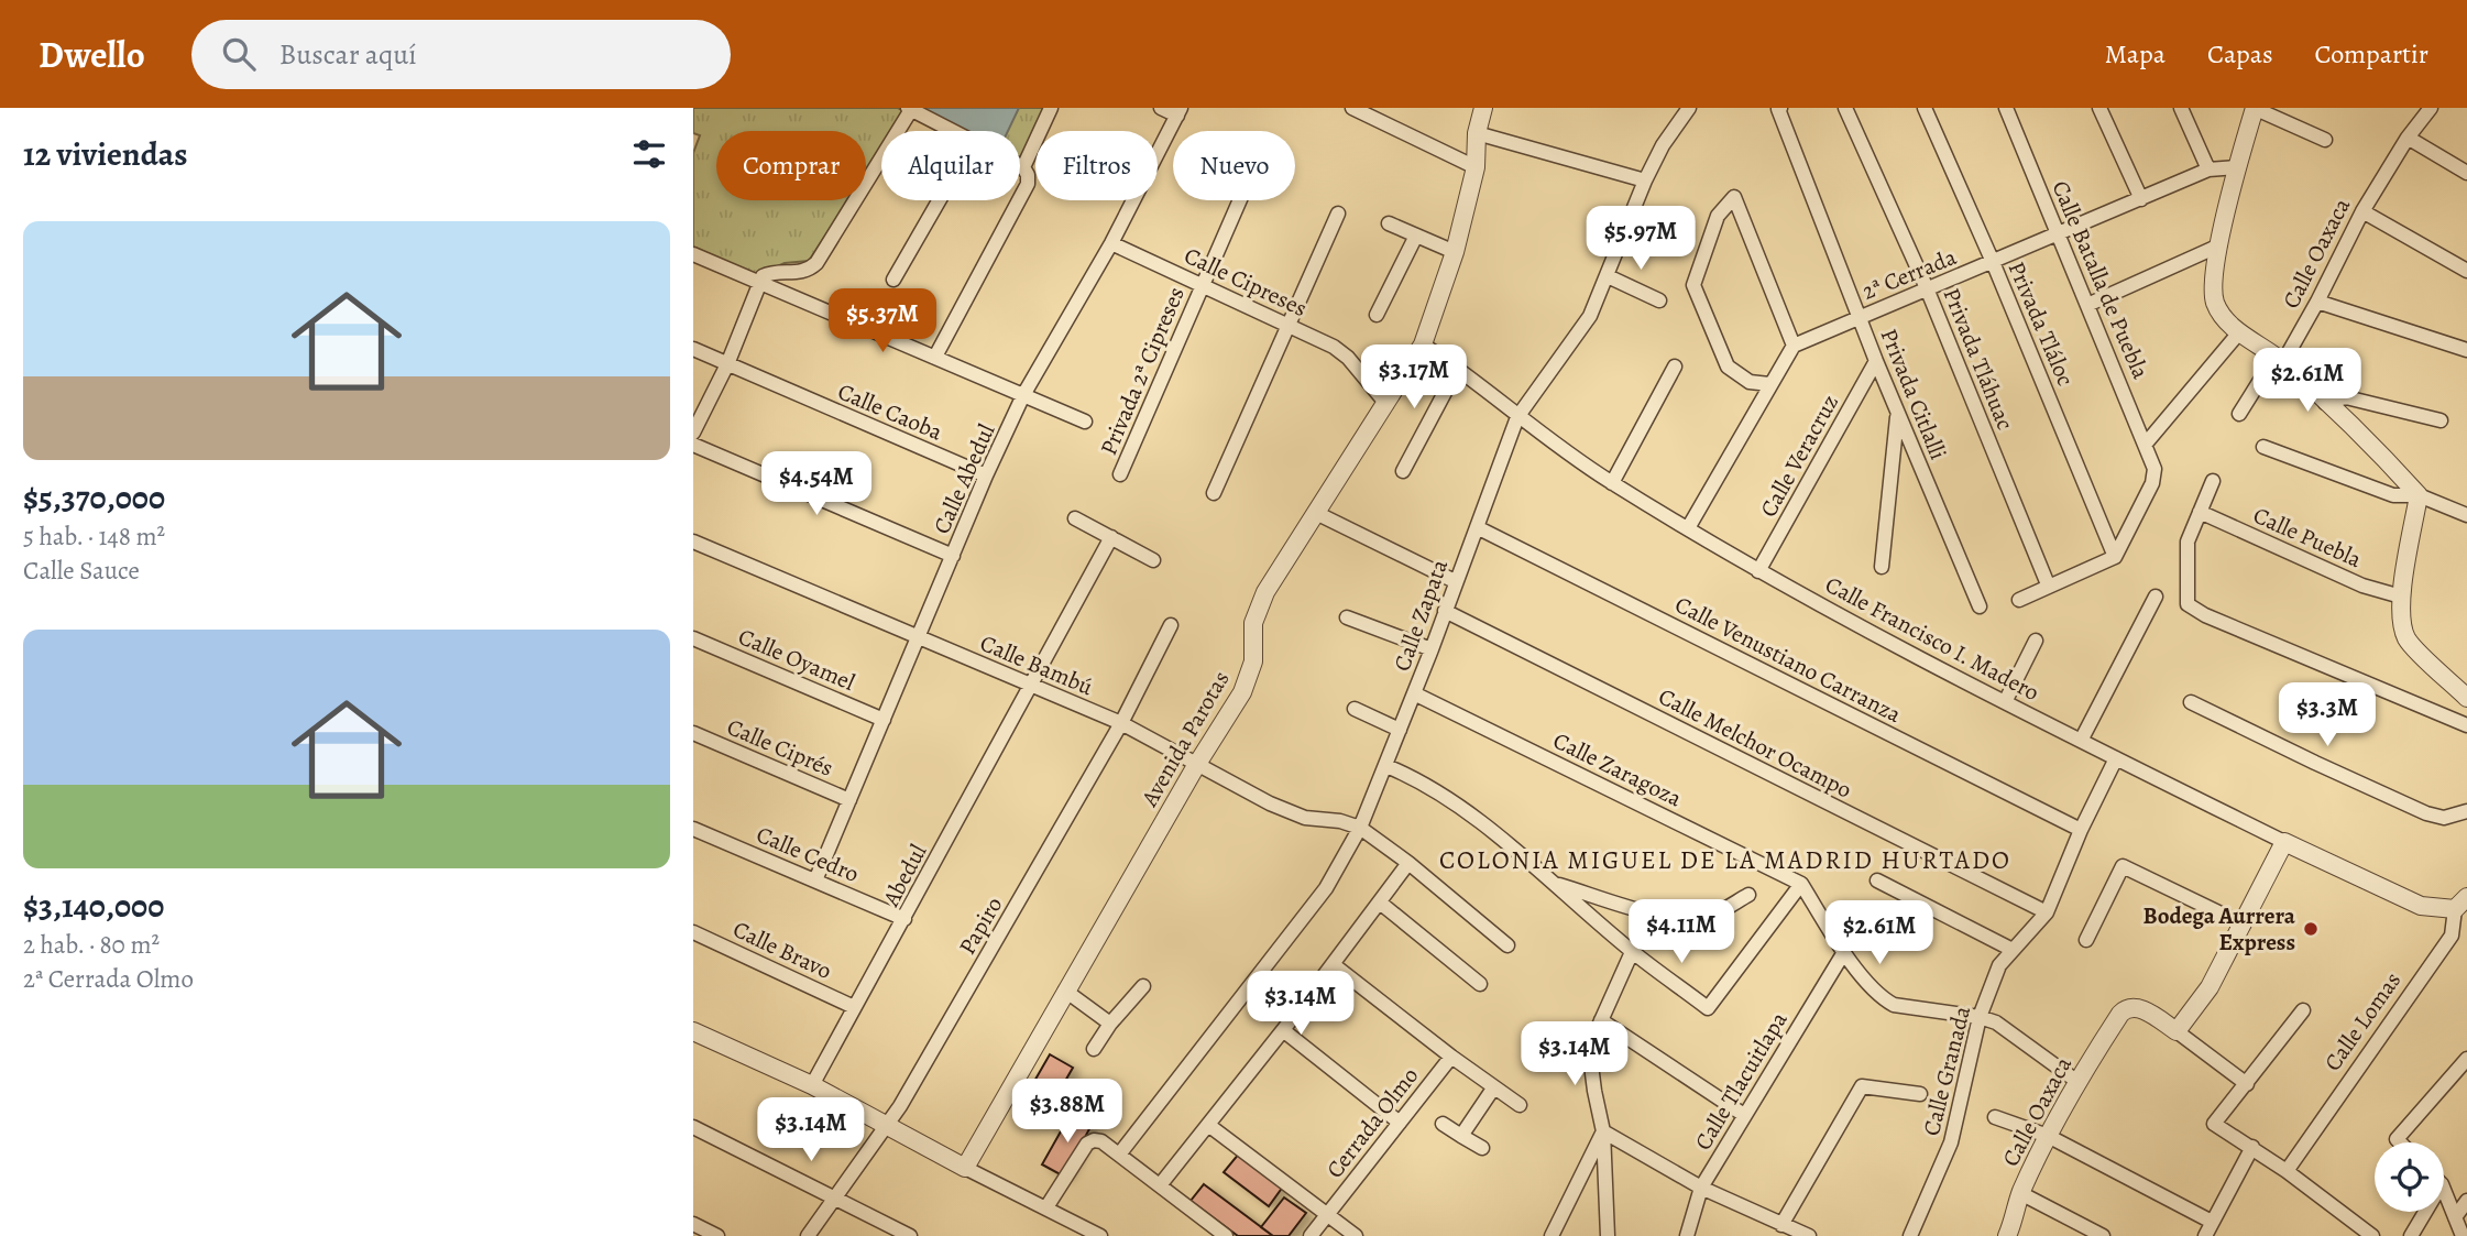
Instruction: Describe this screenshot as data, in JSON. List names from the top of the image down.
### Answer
{
  "streets": {
    "street": [
      "Calle Oaxaca",
      "2ª Cerrada",
      "Calle Batalla de Puebla",
      "Calle Cipreses",
      "Privada Tláloc",
      "Privada Tláhuac",
      "Privada 2ª Cipreses",
      "Privada Citlalli",
      "Calle Caoba",
      "Calle Veracruz",
      "Calle Abedul",
      "Calle Puebla",
      "Calle Zapata",
      "Calle Francisco I. Madero",
      "Calle Oyamel",
      "Calle Venustiano Carranza",
      "Calle Bambú",
      "Avenida Parotas",
      "Calle Melchor Ocampo",
      "Calle Ciprés",
      "Calle Zaragoza",
      "Calle Cedro",
      "Abedul",
      "Papiro",
      "Calle Bravo",
      "Calle Lomas",
      "Calle Granada",
      "Calle Tlacuitlapa",
      "Cerrada Olmo"
    ]
  },
  "crossings": [
    ["2ª Cerrada", "Calle Batalla de Puebla"],
    ["2ª Cerrada", "Privada Tláloc"],
    ["2ª Cerrada", "Privada Tláhuac"],
    ["2ª Cerrada", "Privada Citlalli"],
    ["Calle Batalla de Puebla", "Privada Tláloc"],
    ["Calle Cipreses", "Privada 2ª Cipreses"],
    ["Calle Cipreses", "Calle Abedul"],
    ["Calle Cipreses", "Avenida Parotas"],
    ["Privada Citlalli", "Calle Veracruz"],
    ["Calle Caoba", "Calle Abedul"],
    ["Calle Veracruz", "Calle Francisco I. Madero"],
    ["Calle Abedul", "Calle Oyamel"],
    ["Calle Abedul", "Calle Bambú"],
    ["Calle Abedul", "Calle Ciprés"],
    ["Calle Abedul", "Calle Cedro"],
    ["Calle Zapata", "Calle Francisco I. Madero"],
    ["Calle Zapata", "Calle Venustiano Carranza"],
    ["Calle Zapata", "Calle Bambú"],
    ["Calle Zapata", "Calle Melchor Ocampo"],
    ["Calle Zapata", "Calle Zaragoza"],
    ["Calle Francisco I. Madero", "Avenida Parotas"],
    ["Calle Francisco I. Madero", "Calle Lomas"],
    ["Calle Francisco I. Madero", "Calle Granada"],
    ["Calle Venustiano Carranza", "Calle Granada"],
    ["Calle Bambú", "Avenida Parotas"],
    ["Calle Bambú", "Abedul"],
    ["Calle Bambú", "Papiro"],
    ["Calle Melchor Ocampo", "Calle Granada"],
    ["Calle Cedro", "Abedul"],
    ["Abedul", "Calle Bravo"]
  ],
  "districts": ["COLONIA MIGUEL DE LA MADRID HURTADO"],
  "places": ["Bodega Aurrera Express"],
  "page": {
    "header": "Dwello",
    "search": "Buscar aquí",
    "nav": ["Mapa", "Capas", "Compartir"],
    "heading": "12 viviendas",
    "chip": [
      "Comprar",
      "Alquilar",
      "Filtros",
      "Nuevo"
    ],
    "list": [
      {
        "name": "$5,370,000",
        "note": "5 hab. · 148 m² · Calle Sauce"
      },
      {
        "name": "$3,140,000",
        "note": "2 hab. · 80 m² · 2ª Cerrada Olmo"
      }
    ],
    "price": [
      "$5.97M",
      "$5.37M",
      "$3.17M",
      "$2.61M",
      "$4.54M",
      "$3.3M",
      "$4.11M",
      "$2.61M",
      "$3.14M",
      "$3.14M",
      "$3.88M",
      "$3.14M"
    ]
  }
}
